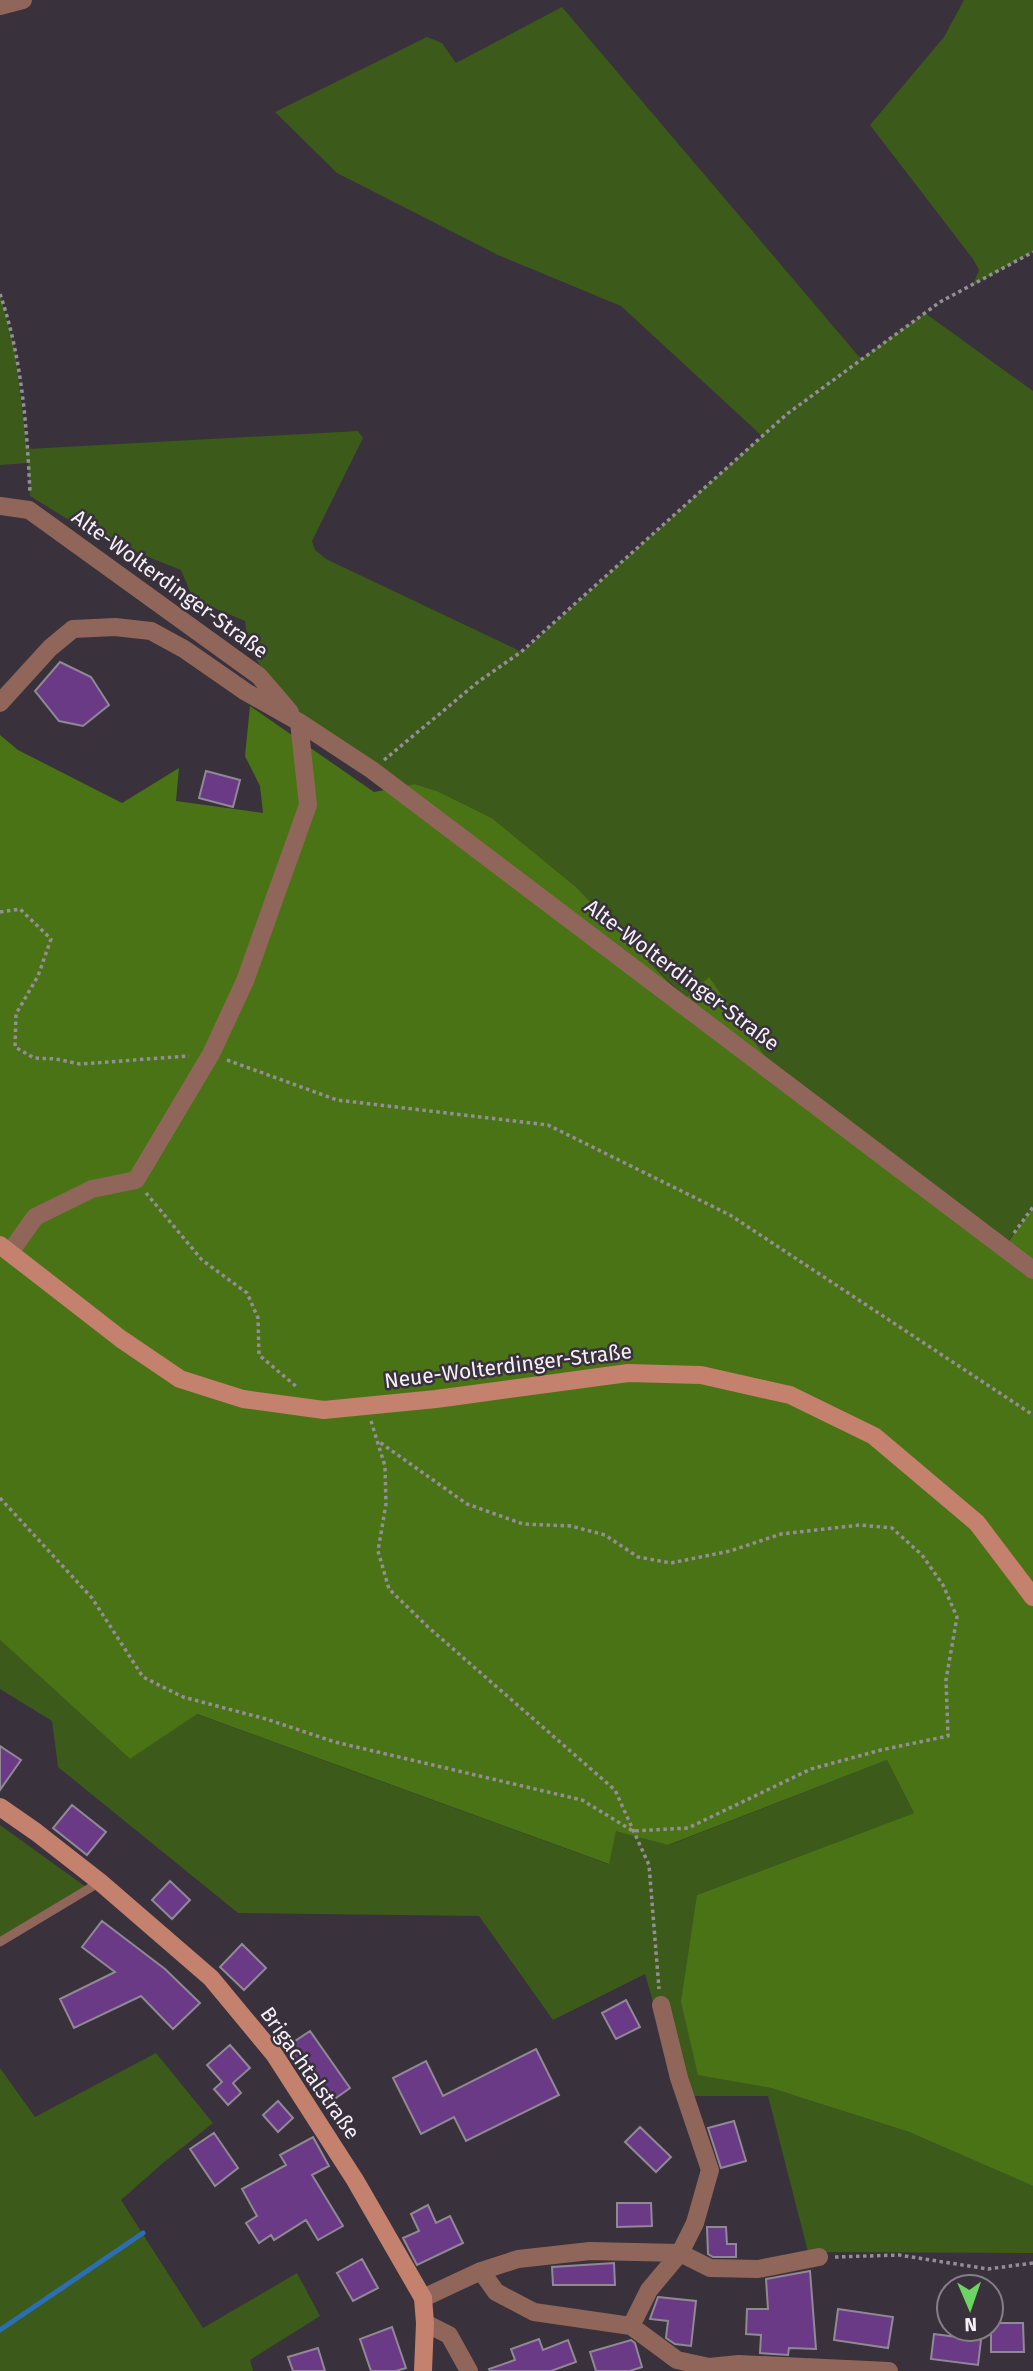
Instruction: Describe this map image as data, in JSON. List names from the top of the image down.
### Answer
{
  "streets": {
    "main road": ["Neue-Wolterdinger-Straße", "Brigachtalstraße"],
    "street": ["Alte-Wolterdinger-Straße"]
  },
  "north": "bottom"
}
